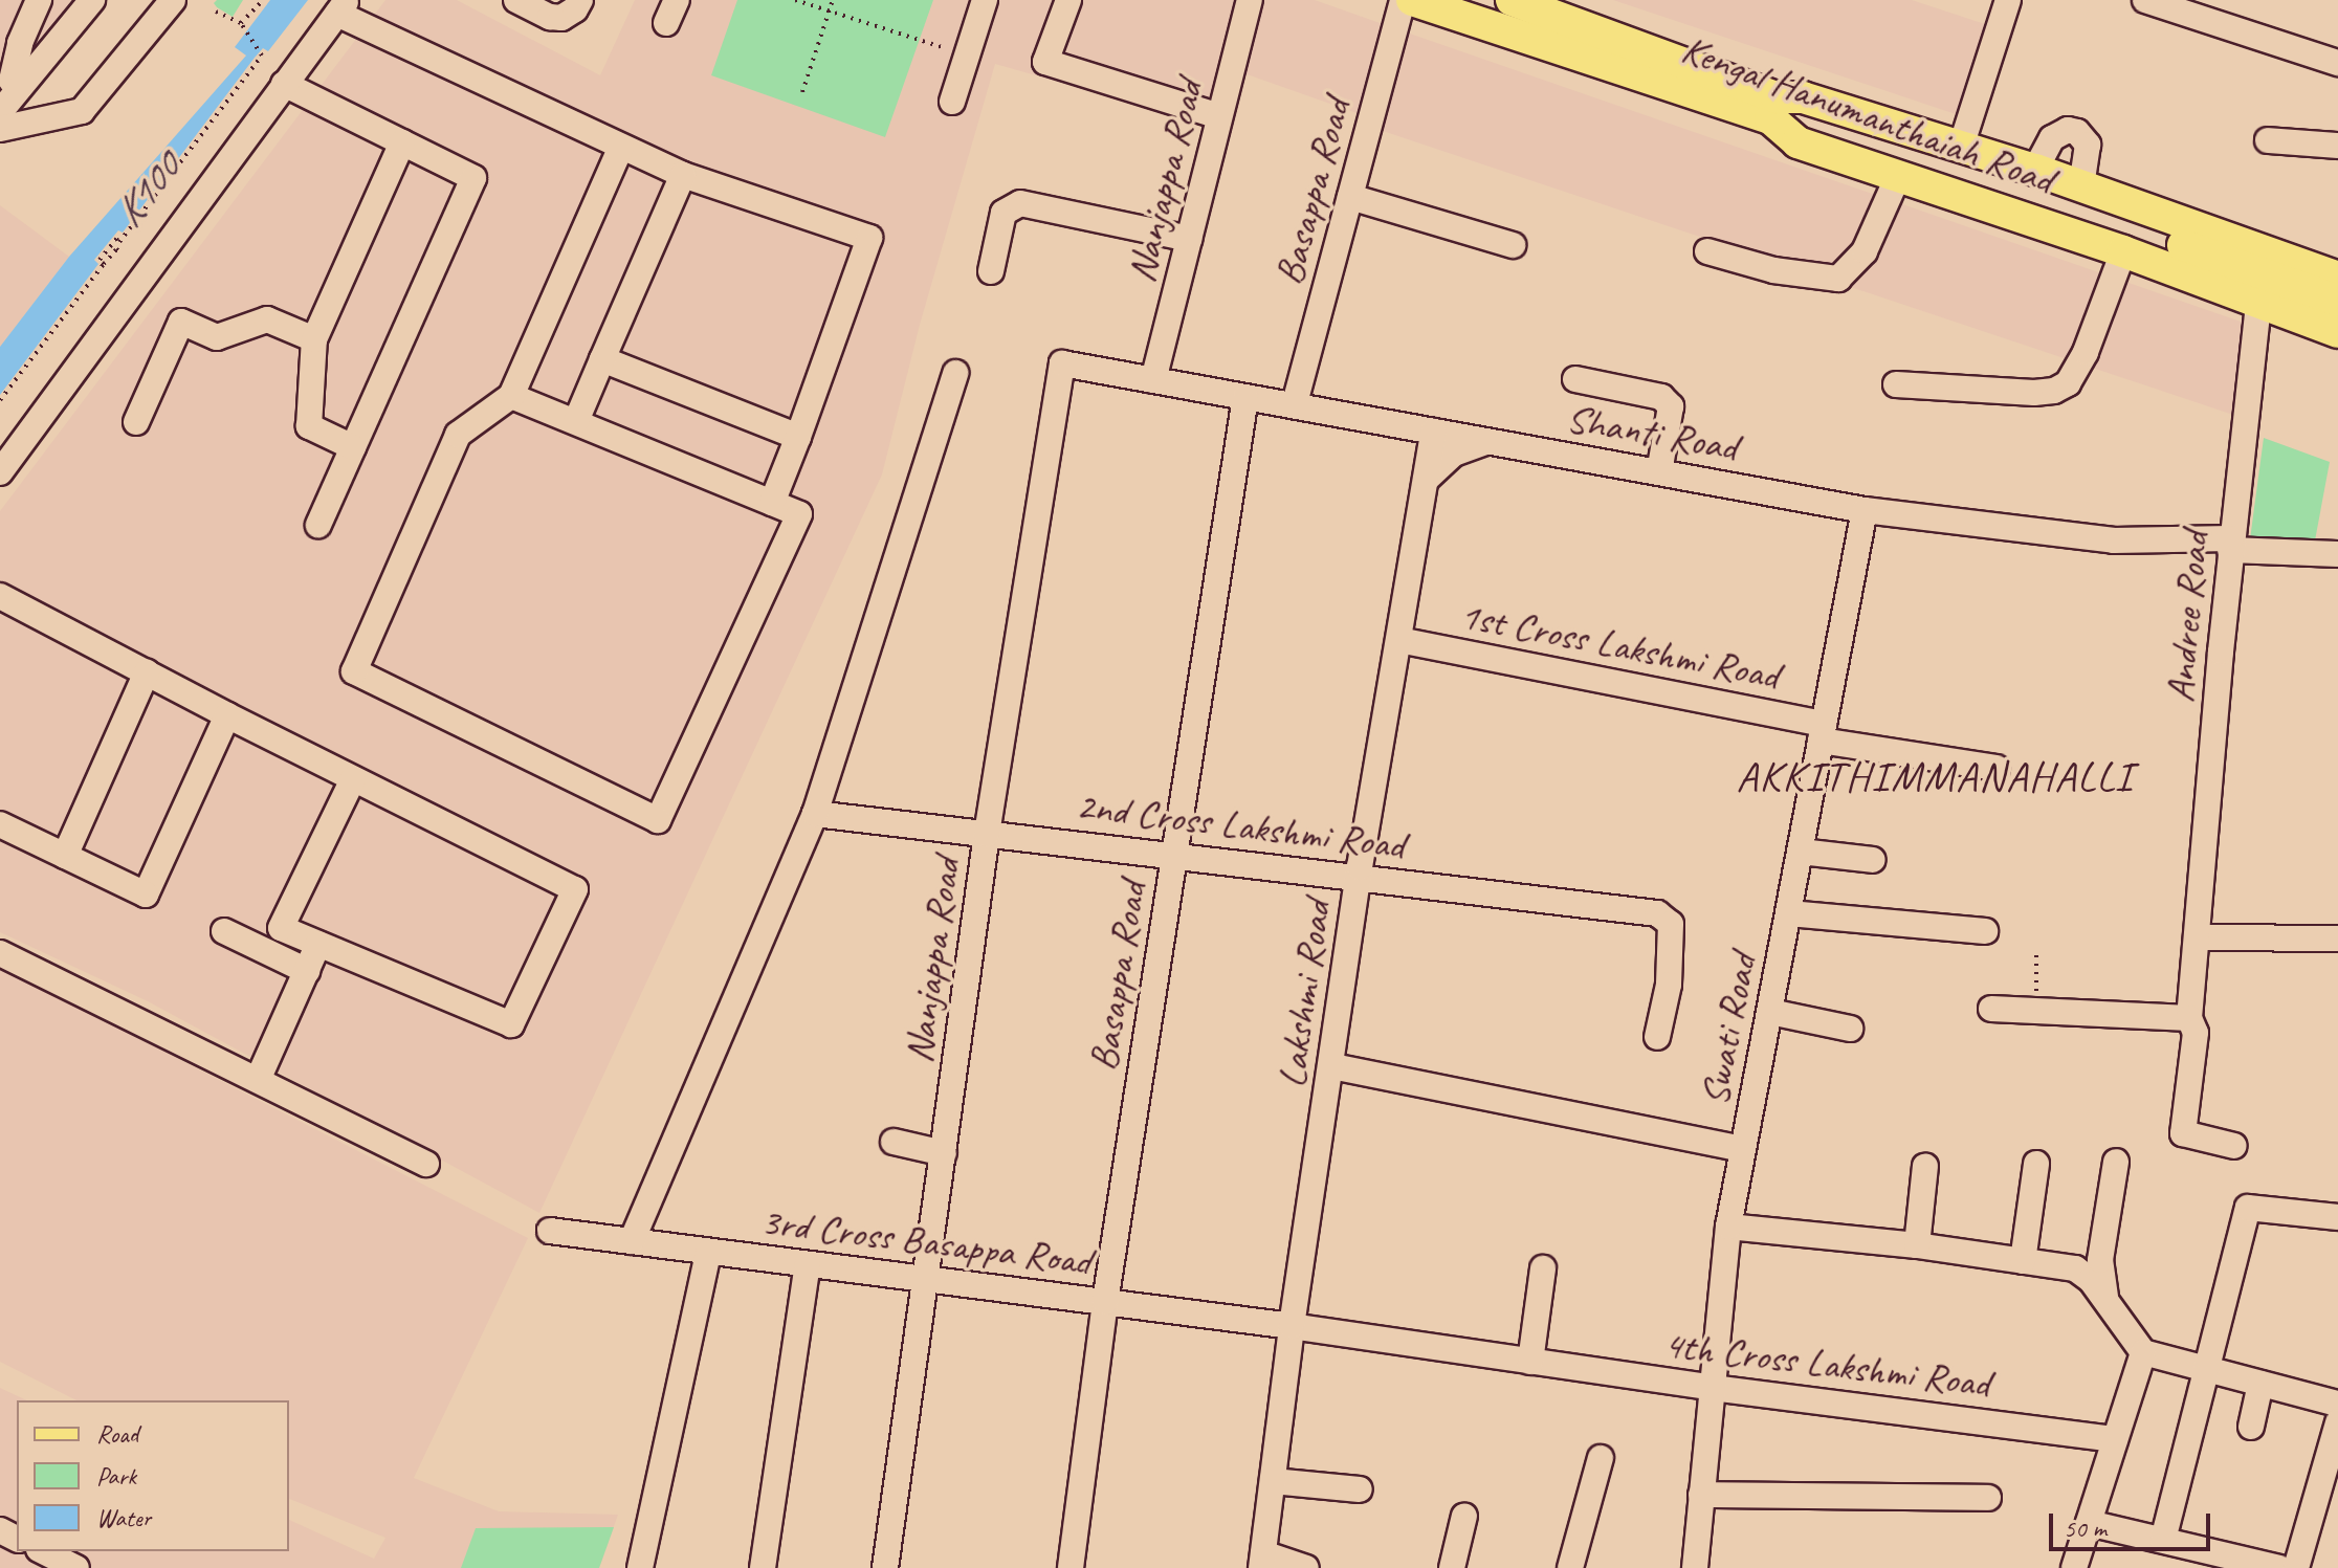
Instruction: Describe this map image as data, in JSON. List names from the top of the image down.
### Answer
{
  "streets": {
    "main road": ["Kengal Hanumanthaiah Road"],
    "street": [
      "Nanjappa Road",
      "Basappa Road",
      "Shanti Road",
      "Andree Road",
      "1st Cross Lakshmi Road",
      "2nd Cross Lakshmi Road",
      "Lakshmi Road",
      "Swati Road",
      "3rd Cross Basappa Road",
      "4th Cross Lakshmi Road"
    ]
  },
  "crossings": [
    ["Kengal Hanumanthaiah Road", "Andree Road"],
    ["Nanjappa Road", "Shanti Road"],
    ["Nanjappa Road", "2nd Cross Lakshmi Road"],
    ["Nanjappa Road", "3rd Cross Basappa Road"],
    ["Basappa Road", "Shanti Road"],
    ["Basappa Road", "2nd Cross Lakshmi Road"],
    ["Basappa Road", "3rd Cross Basappa Road"],
    ["Shanti Road", "Andree Road"],
    ["Shanti Road", "Lakshmi Road"],
    ["Shanti Road", "Swati Road"],
    ["1st Cross Lakshmi Road", "Lakshmi Road"],
    ["1st Cross Lakshmi Road", "Swati Road"],
    ["2nd Cross Lakshmi Road", "Lakshmi Road"],
    ["Lakshmi Road", "3rd Cross Basappa Road"],
    ["Lakshmi Road", "4th Cross Lakshmi Road"],
    ["Swati Road", "4th Cross Lakshmi Road"],
    ["3rd Cross Basappa Road", "4th Cross Lakshmi Road"]
  ],
  "districts": ["AKKITHIMMANAHALLI"],
  "water": ["K100"],
  "legend": ["Road", "Park", "Water"],
  "scale_bar": "50 m"
}
